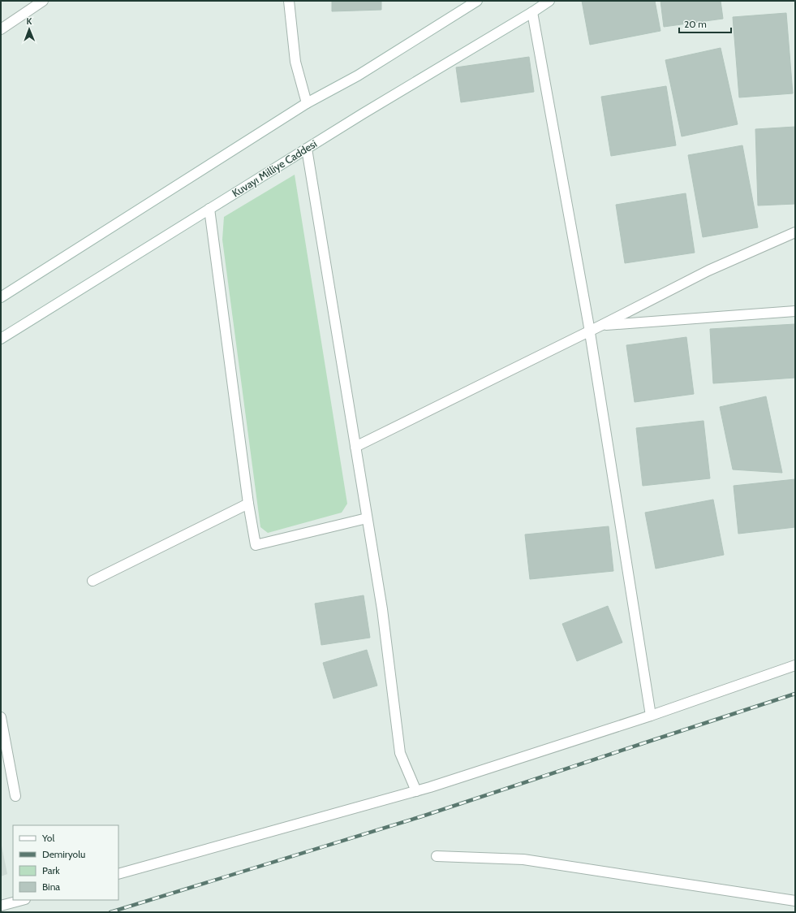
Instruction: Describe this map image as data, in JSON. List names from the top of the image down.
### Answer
{
  "streets": {
    "street": ["Kuvayı Milliye Caddesi"]
  },
  "legend": [
    "Yol",
    "Demiryolu",
    "Park",
    "Bina"
  ],
  "scale_bar": "20 m",
  "north": "top"
}
